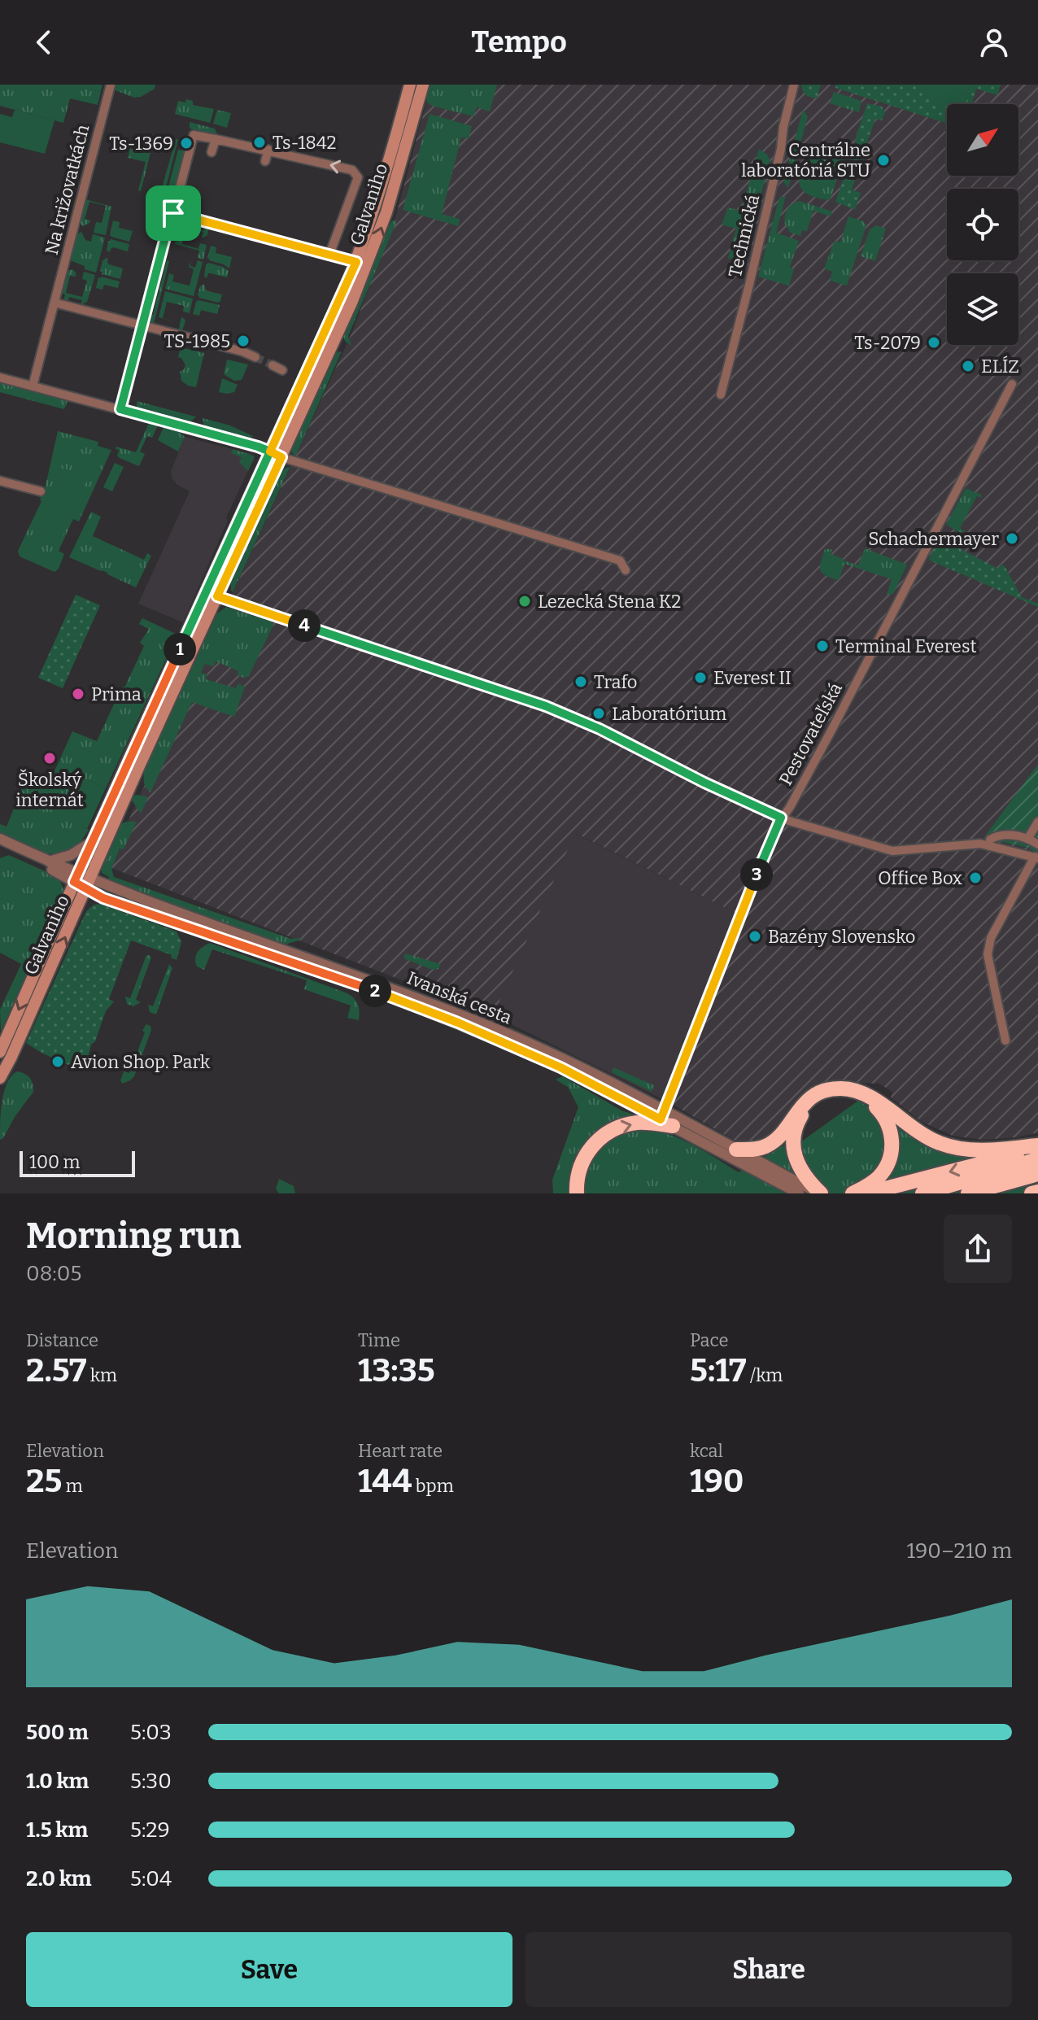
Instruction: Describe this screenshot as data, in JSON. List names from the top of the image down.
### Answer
{
  "streets": {
    "main road": ["Galvaniho"],
    "street": [
      "Na križovatkách",
      "Technická",
      "Pestovateľská",
      "Ivanská cesta"
    ]
  },
  "crossings": [
    ["Galvaniho", "Ivanská cesta"],
    ["Pestovateľská", "Ivanská cesta"]
  ],
  "places": [
    "Ts-1842",
    "Ts-1369",
    "Centrálne laboratóriá STU",
    "TS-1985",
    "Ts-2079",
    "ELÍZ",
    "Schachermayer",
    "Lezecká Stena K2",
    "Terminal Everest",
    "Everest II",
    "Trafo",
    "Prima",
    "Laboratórium",
    "Školský internát",
    "Office Box",
    "Bazény Slovensko",
    "Avion Shop. Park"
  ],
  "scale_bar": "100 m",
  "north": "top right",
  "page": {
    "header": "Tempo",
    "pins": [
      "4",
      "1",
      "3",
      "2"
    ],
    "scale": "100 m",
    "heading": ["Morning run", "08:05"],
    "stats": [
      ["Distance", "2.57 km"],
      ["Time", "13:35"],
      ["Pace", "5:17 /km"],
      ["Elevation", "25 m"],
      ["Heart rate", "144 bpm"],
      ["kcal", "190"]
    ],
    "chart": ["Elevation", "190–210 m"],
    "list": [
      {
        "name": "500 m",
        "note": "5:03"
      },
      {
        "name": "1.0 km",
        "note": "5:30"
      },
      {
        "name": "1.5 km",
        "note": "5:29"
      },
      {
        "name": "2.0 km",
        "note": "5:04"
      }
    ],
    "buttons": ["Save", "Share"]
  }
}
